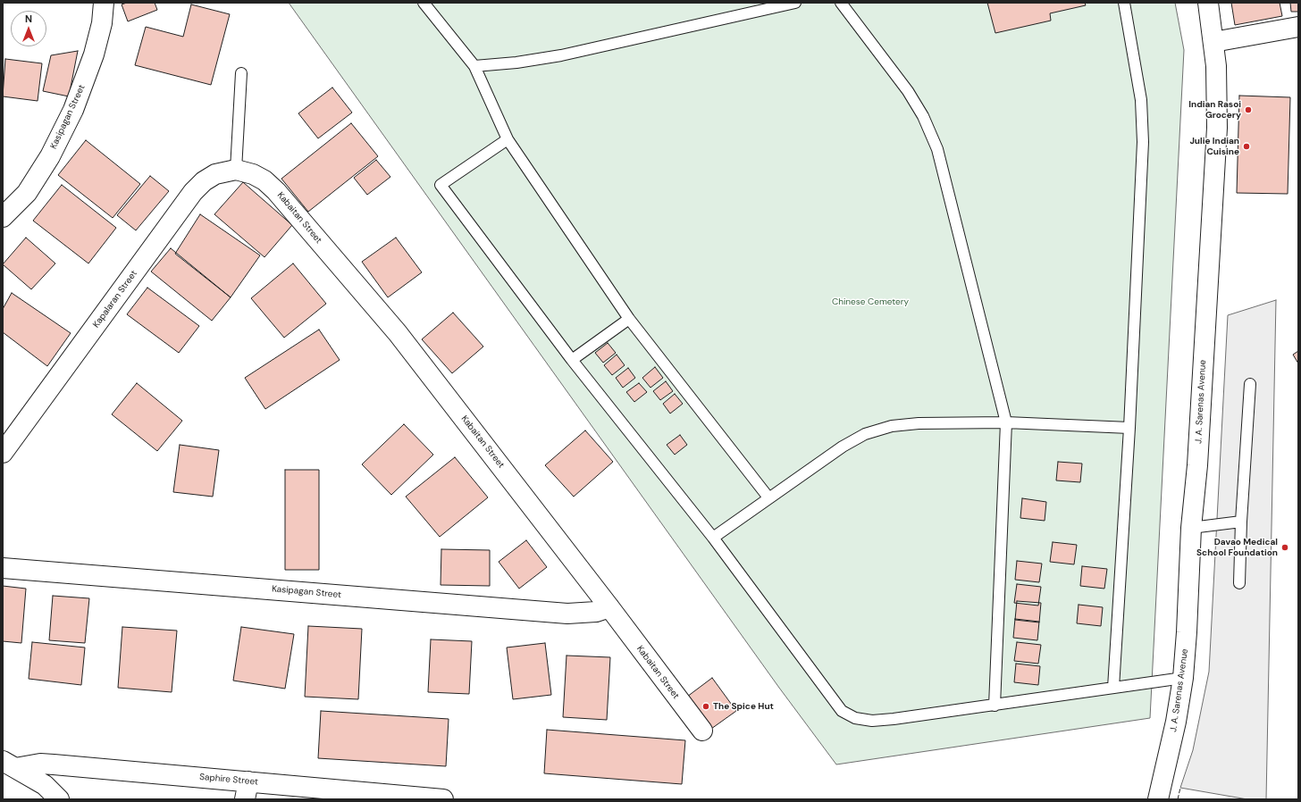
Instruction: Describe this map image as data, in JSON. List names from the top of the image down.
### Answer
{
  "streets": {
    "street": [
      "Kasipagan Street",
      "Kabaitan Street",
      "Kapalaran Street",
      "J. A. Sarenas Avenue",
      "Saphire Street"
    ]
  },
  "crossings": [
    ["Kasipagan Street", "Kabaitan Street"],
    ["Kabaitan Street", "Kapalaran Street"]
  ],
  "parks": ["Chinese Cemetery"],
  "places": [
    "Indian Rasoi Grocery",
    "Julie Indian Cuisine",
    "Davao Medical School Foundation",
    "The Spice Hut"
  ],
  "north": "top"
}
